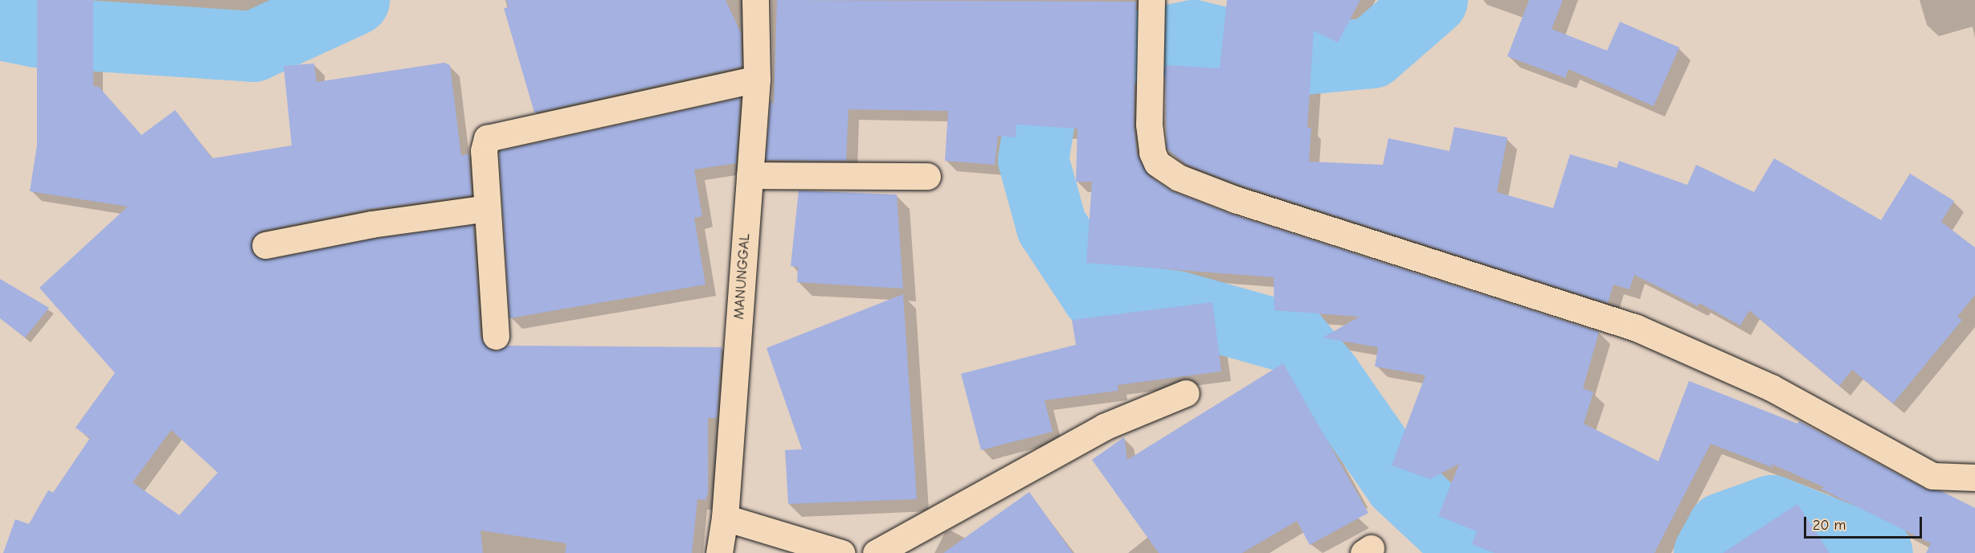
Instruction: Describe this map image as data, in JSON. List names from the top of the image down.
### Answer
{
  "streets": {
    "street": ["MANUNGGAL"]
  },
  "scale_bar": "20 m"
}
